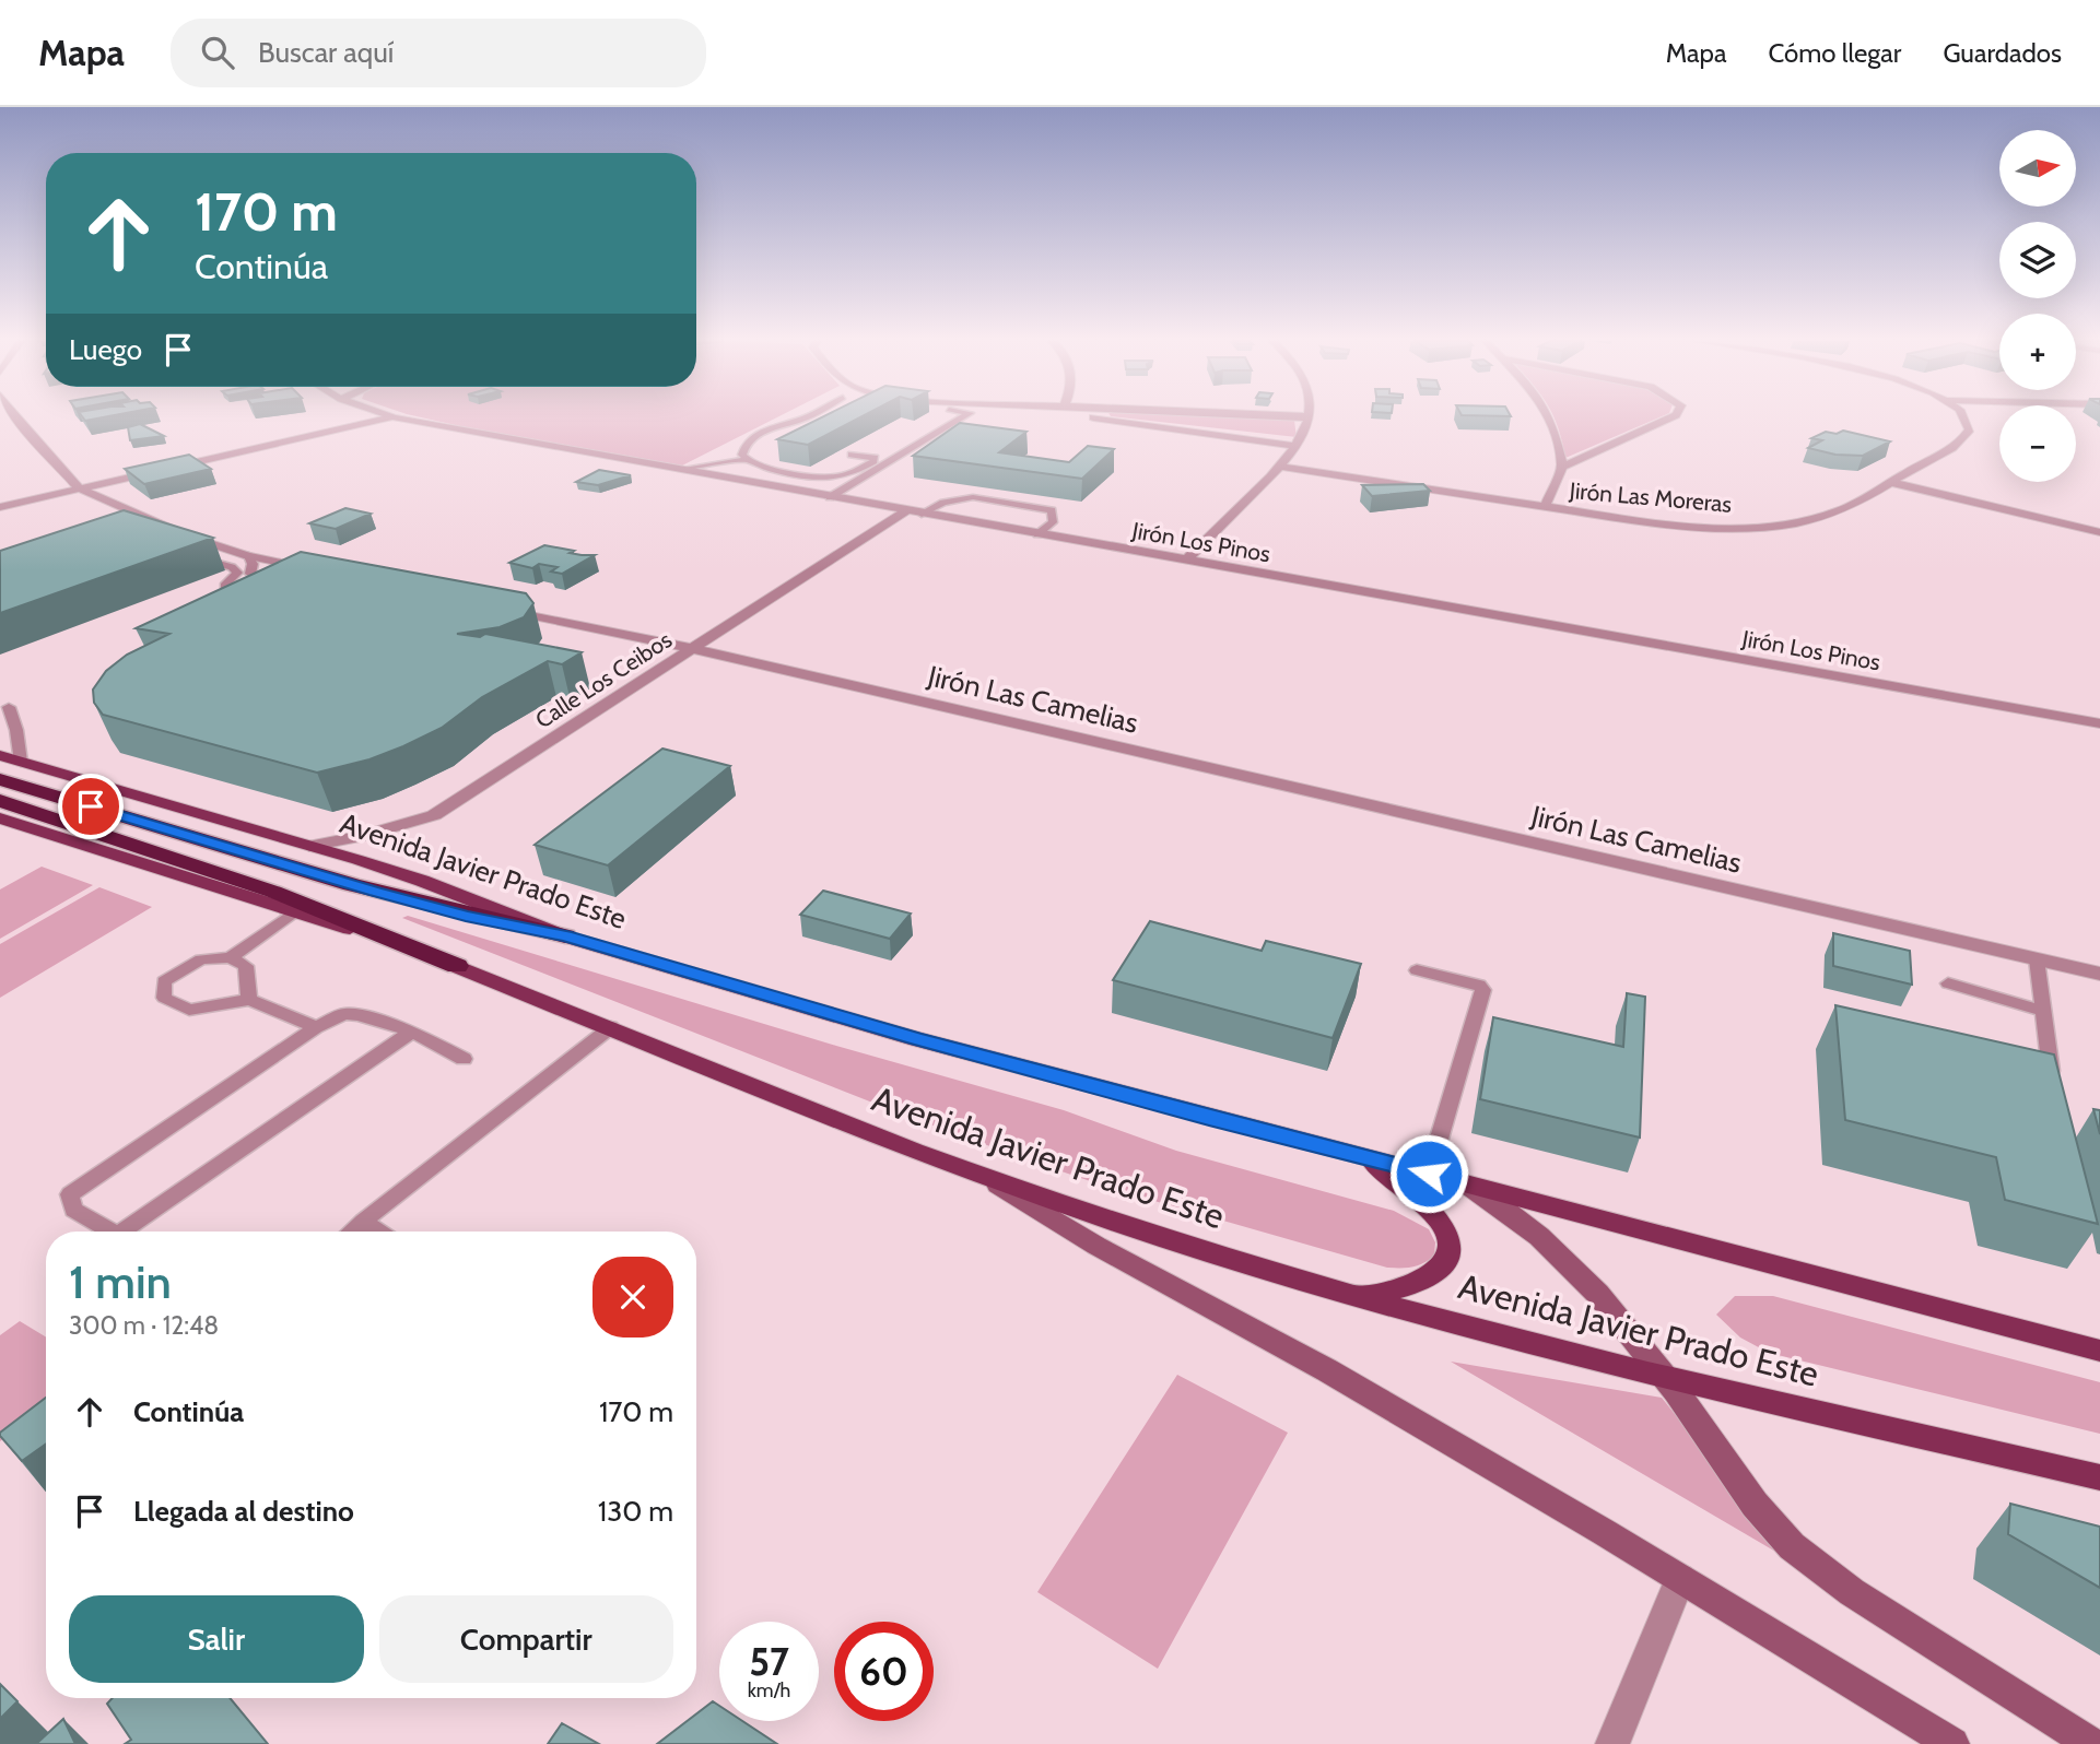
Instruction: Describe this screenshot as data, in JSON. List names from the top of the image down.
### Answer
{
  "streets": {
    "main road": ["Avenida Javier Prado Este"],
    "street": [
      "Jirón Las Moreras",
      "Jirón Los Pinos",
      "Calle Los Ceibos",
      "Jirón Las Camelias"
    ]
  },
  "crossings": [
    ["Jirón Los Pinos", "Calle Los Ceibos"],
    ["Calle Los Ceibos", "Jirón Las Camelias"],
    ["Calle Los Ceibos", "Avenida Javier Prado Este"]
  ],
  "north": "right",
  "page": {
    "header": "Mapa",
    "search": "Buscar aquí",
    "nav": ["Mapa", "Cómo llegar", "Guardados"],
    "map_buttons": ["+", "−"],
    "turn": ["170 m", "Continúa"],
    "then": "Luego",
    "heading": ["1 min", "300 m · 12:48"],
    "list": [
      {
        "name": "Continúa",
        "value": "170 m"
      },
      {
        "name": "Llegada al destino",
        "value": "130 m"
      }
    ],
    "buttons": ["Salir", "Compartir"],
    "speed": "57 km/h",
    "limit": "60"
  }
}
